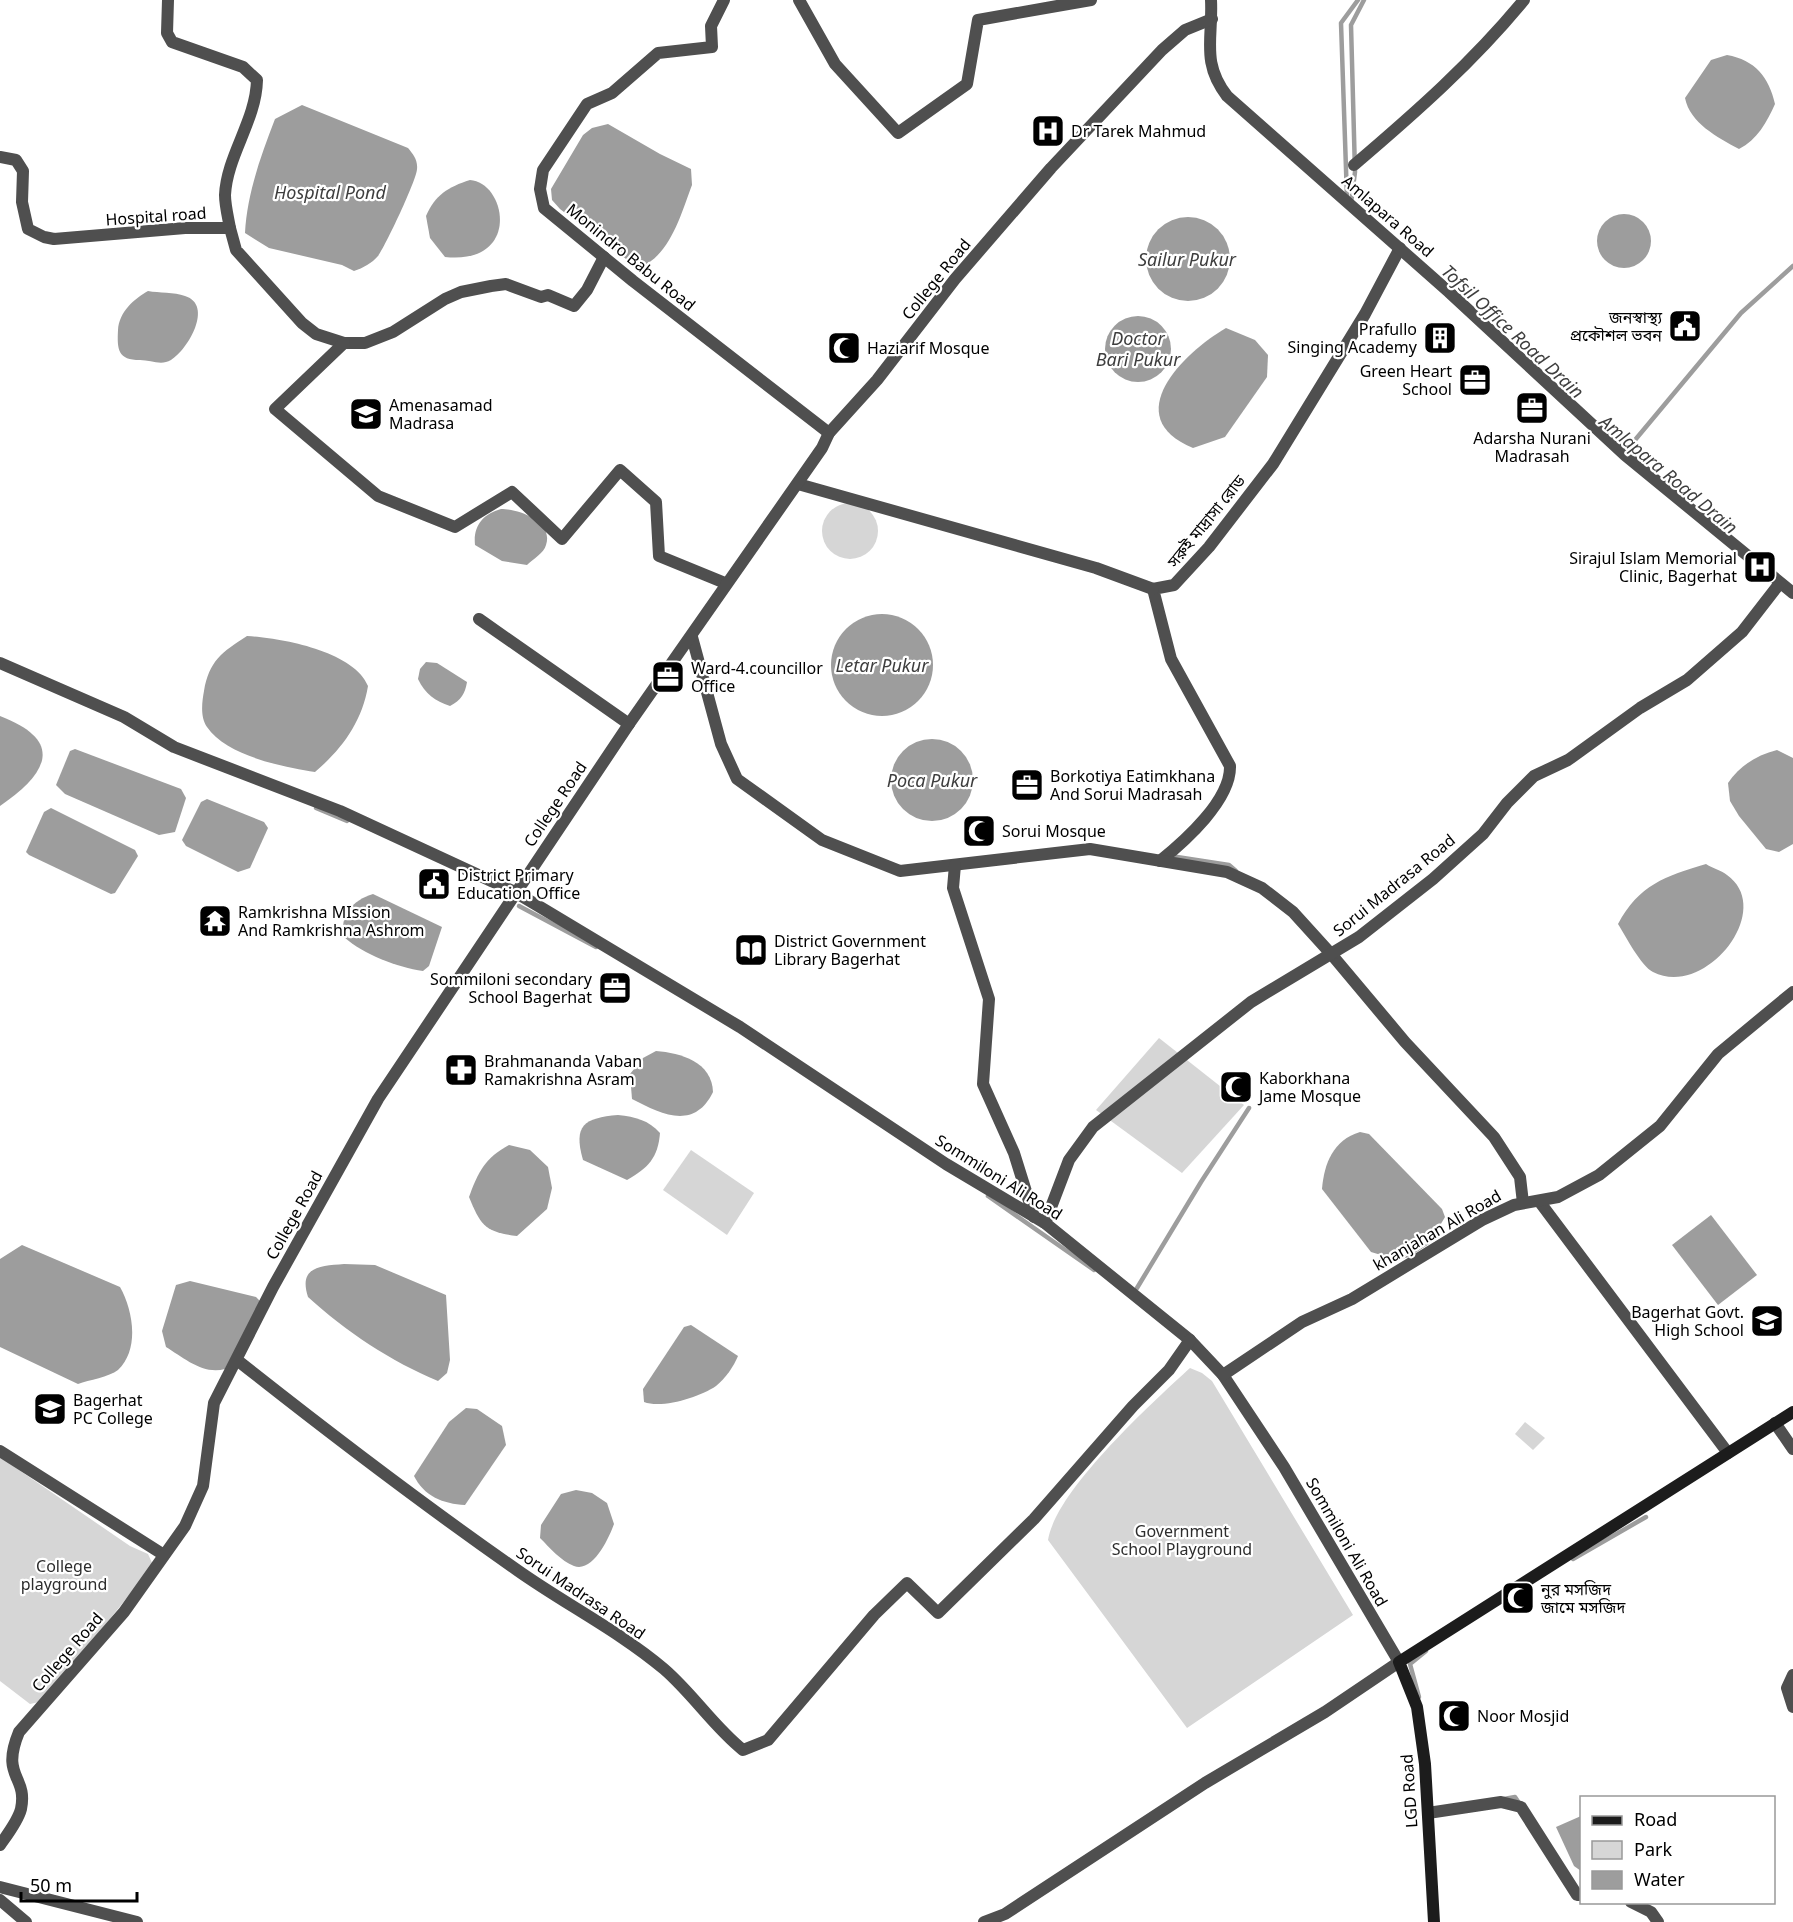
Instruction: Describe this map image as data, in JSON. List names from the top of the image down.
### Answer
{
  "streets": {
    "main road": ["LGD Road"],
    "street": [
      "Hospital road",
      "Amlapara Road",
      "Monindro Babu Road",
      "College Road",
      "সরুই মাদ্রাসা রোড",
      "Sorui Madrasa Road",
      "Sommiloni Ali Road",
      "khanjahan Ali Road"
    ]
  },
  "crossings": [
    ["Amlapara Road", "College Road"],
    ["Amlapara Road", "সরুই মাদ্রাসা রোড"],
    ["Amlapara Road", "Sorui Madrasa Road"],
    ["Monindro Babu Road", "College Road"],
    ["College Road", "Sorui Madrasa Road"],
    ["College Road", "Sommiloni Ali Road"],
    ["Sorui Madrasa Road", "Sommiloni Ali Road"],
    ["Sommiloni Ali Road", "khanjahan Ali Road"],
    ["Sommiloni Ali Road", "LGD Road"]
  ],
  "water": [
    "Hospital Pond",
    "Sailur Pukur",
    "Tofsil Office Road Drain",
    "Doctor Bari Pukur",
    "Amlapara Road Drain",
    "Letar Pukur",
    "Poca Pukur"
  ],
  "parks": ["Government School Playground", "College playground"],
  "places": {
    "hospital": ["Dr Tarek Mahmud", "Sirajul Islam Memorial Clinic, Bagerhat"],
    "public building": ["জনস্বাস্থ্য প্রকৌশল ভবন", "District Primary Education Office"],
    "building": ["Prafullo Singing Academy"],
    "mosque": [
      "Haziarif Mosque",
      "Sorui Mosque",
      "Kaborkhana Jame Mosque",
      "নুর মসজিদ জামে মসজিদ",
      "Noor Mosjid"
    ],
    "office": [
      "Green Heart School",
      "Adarsha Nurani Madrasah",
      "Ward-4.councillor Office",
      "Borkotiya Eatimkhana And Sorui Madrasah",
      "Sommiloni secondary School Bagerhat"
    ],
    "school or university": ["Amenasamad Madrasa", "Bagerhat Govt. High School", "Bagerhat PC College"],
    "temple": ["Ramkrishna MIssion And Ramkrishna Ashrom"],
    "library": ["District Government Library Bagerhat"],
    "pharmacy": ["Brahmananda Vaban Ramakrishna Asram"]
  },
  "legend": ["Road", "Park", "Water"],
  "scale_bar": "50 m"
}
